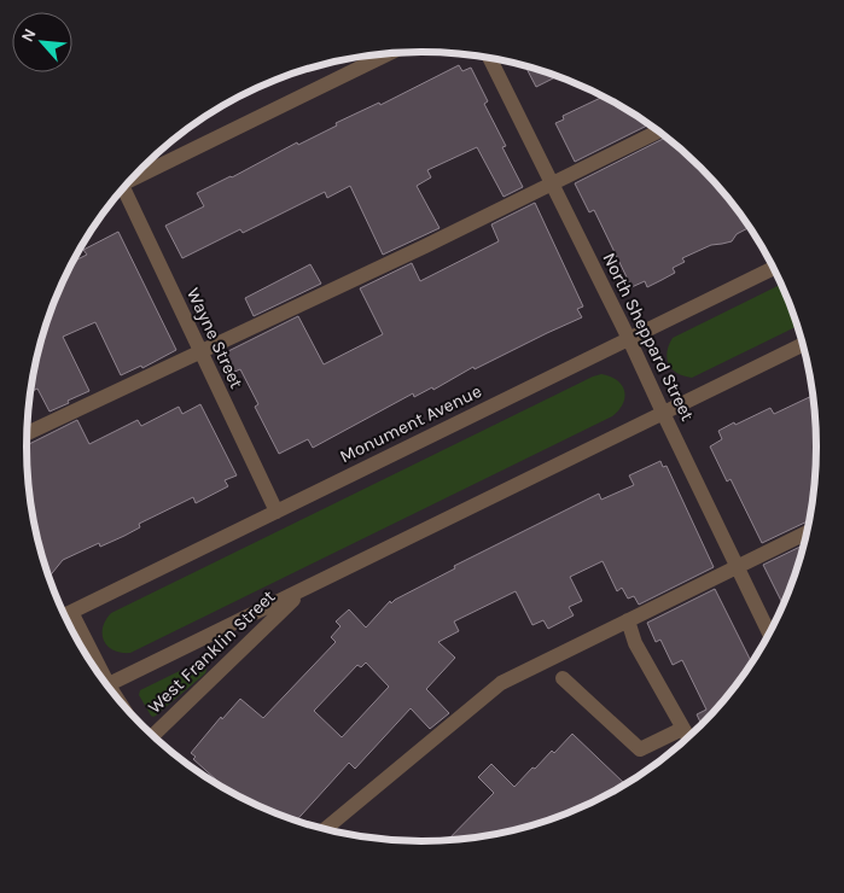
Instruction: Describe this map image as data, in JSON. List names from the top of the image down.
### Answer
{
  "streets": {
    "street": [
      "North Sheppard Street",
      "Wayne Street",
      "Monument Avenue",
      "West Franklin Street"
    ]
  },
  "crossings": [
    ["North Sheppard Street", "Monument Avenue"],
    ["Wayne Street", "Monument Avenue"]
  ],
  "north": "top left"
}
